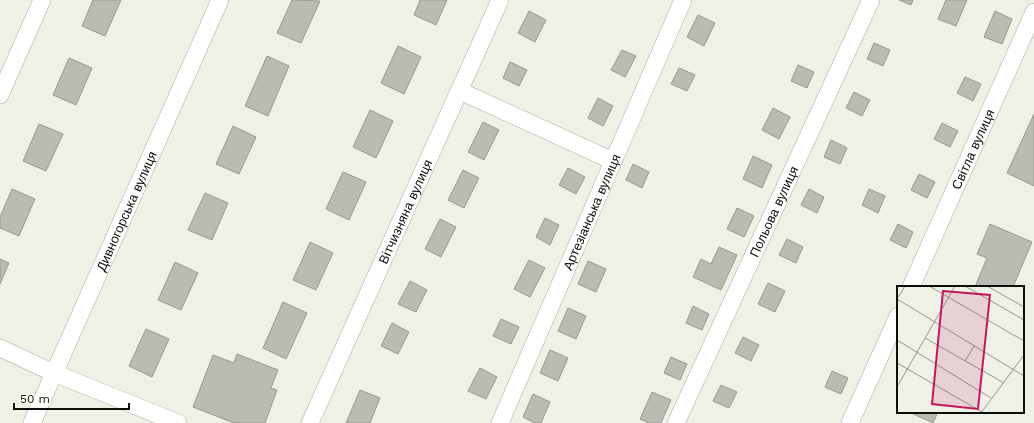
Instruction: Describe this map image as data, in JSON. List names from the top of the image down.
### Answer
{
  "streets": {
    "street": [
      "Світла вулиця",
      "Дивногорська вулиця",
      "Вітчизняна вулиця",
      "Артезіанська вулиця",
      "Польова вулиця"
    ]
  },
  "scale_bar": "50 m"
}
